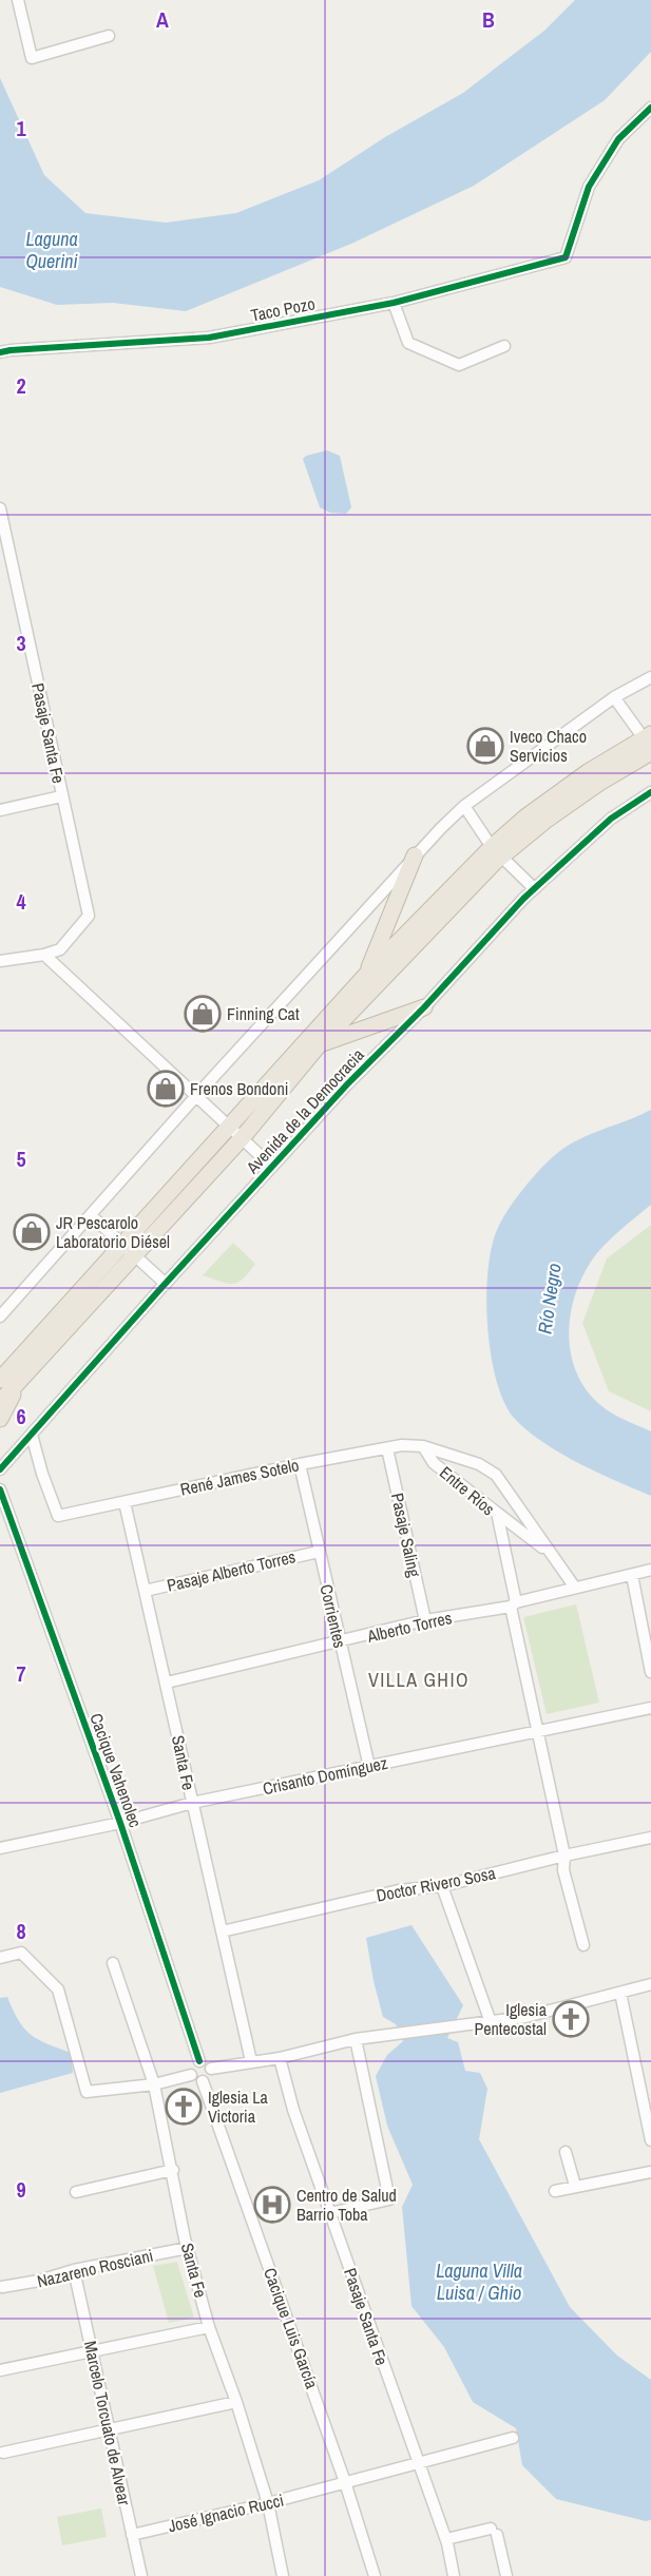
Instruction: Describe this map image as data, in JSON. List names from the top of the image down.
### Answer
{
  "streets": {
    "highway": ["Avenida de la Democracia"],
    "street": [
      "Taco Pozo",
      "Pasaje Santa Fe",
      "René James Sotelo",
      "Entre Ríos",
      "Pasaje Saling",
      "Pasaje Alberto Torres",
      "Corrientes",
      "Alberto Torres",
      "Santa Fe",
      "Cacique Vahenolec",
      "Crisanto Domínguez",
      "Doctor Rivero Sosa",
      "Nazareno Rosciani",
      "Cacique Luis García",
      "Marcelo Torcuato de Alvear",
      "José Ignacio Rucci"
    ]
  },
  "crossings": [
    ["Avenida de la Democracia", "René James Sotelo"],
    ["René James Sotelo", "Entre Ríos"],
    ["René James Sotelo", "Pasaje Saling"],
    ["René James Sotelo", "Corrientes"],
    ["René James Sotelo", "Santa Fe"],
    ["Entre Ríos", "Alberto Torres"],
    ["Entre Ríos", "Crisanto Domínguez"],
    ["Entre Ríos", "Doctor Rivero Sosa"],
    ["Pasaje Saling", "Alberto Torres"],
    ["Pasaje Alberto Torres", "Corrientes"],
    ["Pasaje Alberto Torres", "Santa Fe"],
    ["Corrientes", "Alberto Torres"],
    ["Corrientes", "Crisanto Domínguez"],
    ["Alberto Torres", "Santa Fe"],
    ["Santa Fe", "Crisanto Domínguez"],
    ["Santa Fe", "Doctor Rivero Sosa"],
    ["Santa Fe", "Nazareno Rosciani"],
    ["Santa Fe", "José Ignacio Rucci"],
    ["Cacique Vahenolec", "Crisanto Domínguez"],
    ["Cacique Vahenolec", "Cacique Luis García"],
    ["Nazareno Rosciani", "Marcelo Torcuato de Alvear"],
    ["Cacique Luis García", "José Ignacio Rucci"],
    ["Marcelo Torcuato de Alvear", "José Ignacio Rucci"]
  ],
  "districts": ["VILLA GHIO"],
  "water": ["Laguna Querini", "Río Negro", "Laguna Villa Luisa / Ghio"],
  "places": {
    "shop": [
      "Iveco Chaco Servicios",
      "Finning Cat",
      "Frenos Bondoni",
      "JR Pescarolo Laboratorio Diésel"
    ],
    "church": ["Iglesia Pentecostal", "Iglesia La Victoria"],
    "hospital": ["Centro de Salud Barrio Toba"]
  },
  "grid": {
    "columns": ["A", "B"],
    "rows": [
      "1",
      "2",
      "3",
      "4",
      "5",
      "6",
      "7",
      "8",
      "9"
    ]
  }
}
